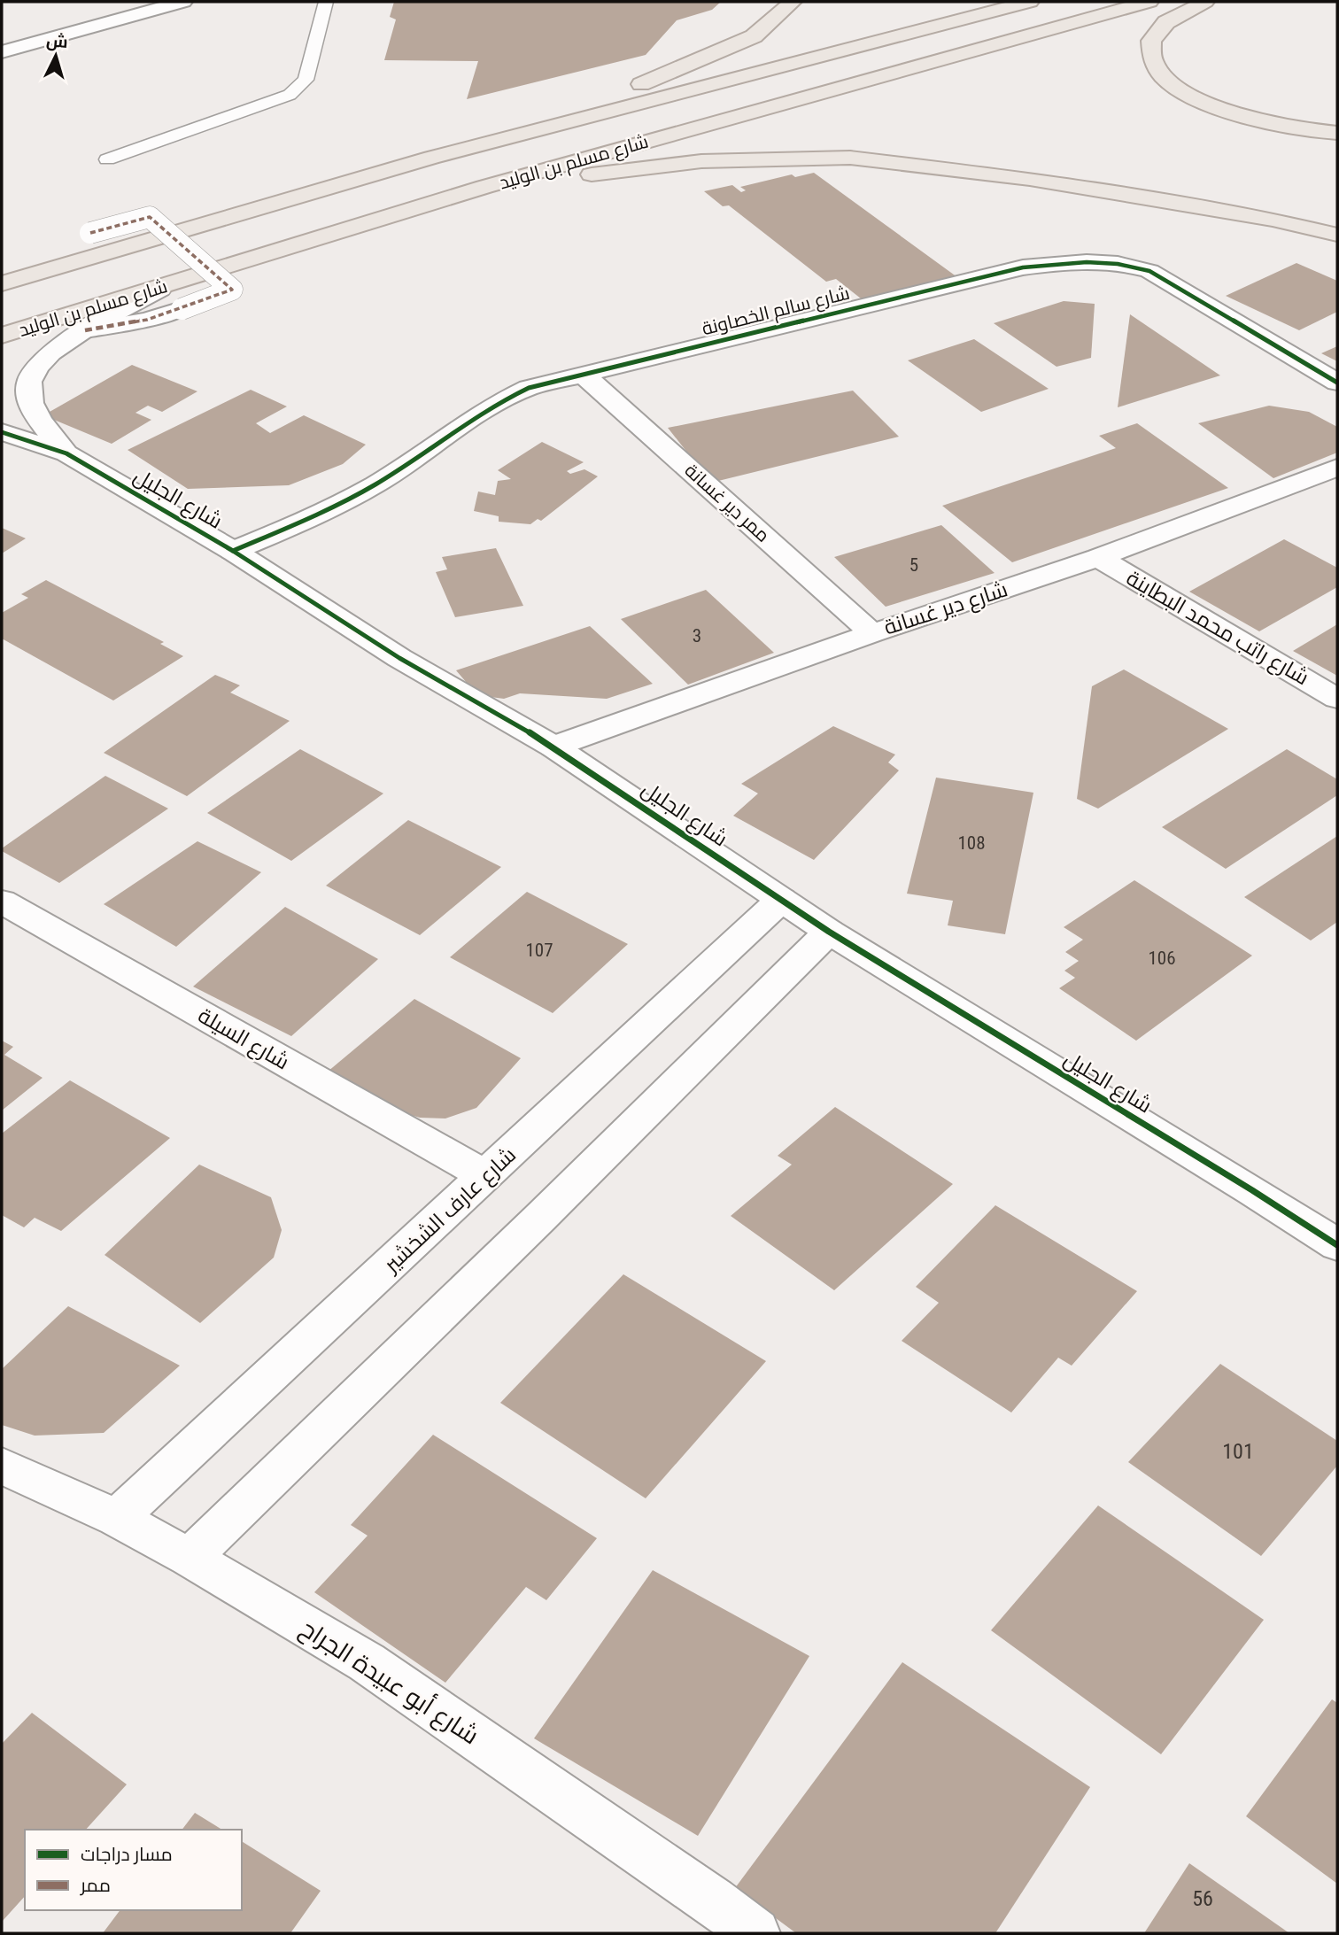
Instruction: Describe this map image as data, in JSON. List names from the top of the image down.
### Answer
{
  "streets": {
    "highway": ["شارع مسلم بن الوليد"],
    "street": [
      "شارع سالم الخصاونة",
      "شارع الجليل",
      "ممر دير غسانة",
      "شارع دير غسانة",
      "شارع راتب محمد البطاينة",
      "شارع السيلة",
      "شارع عارف الشخشير",
      "شارع أبو عبيدة الجراح"
    ]
  },
  "crossings": [
    ["شارع مسلم بن الوليد", "شارع الجليل"],
    ["شارع سالم الخصاونة", "شارع الجليل"],
    ["شارع سالم الخصاونة", "ممر دير غسانة"],
    ["شارع الجليل", "شارع دير غسانة"],
    ["شارع الجليل", "شارع عارف الشخشير"],
    ["ممر دير غسانة", "شارع دير غسانة"],
    ["شارع دير غسانة", "شارع راتب محمد البطاينة"],
    ["شارع السيلة", "شارع عارف الشخشير"],
    ["شارع عارف الشخشير", "شارع أبو عبيدة الجراح"]
  ],
  "house_numbers": [
    "5",
    "3",
    "108",
    "107",
    "106",
    "101",
    "56"
  ],
  "legend": ["مسار دراجات", "ممر"],
  "north": "top"
}
